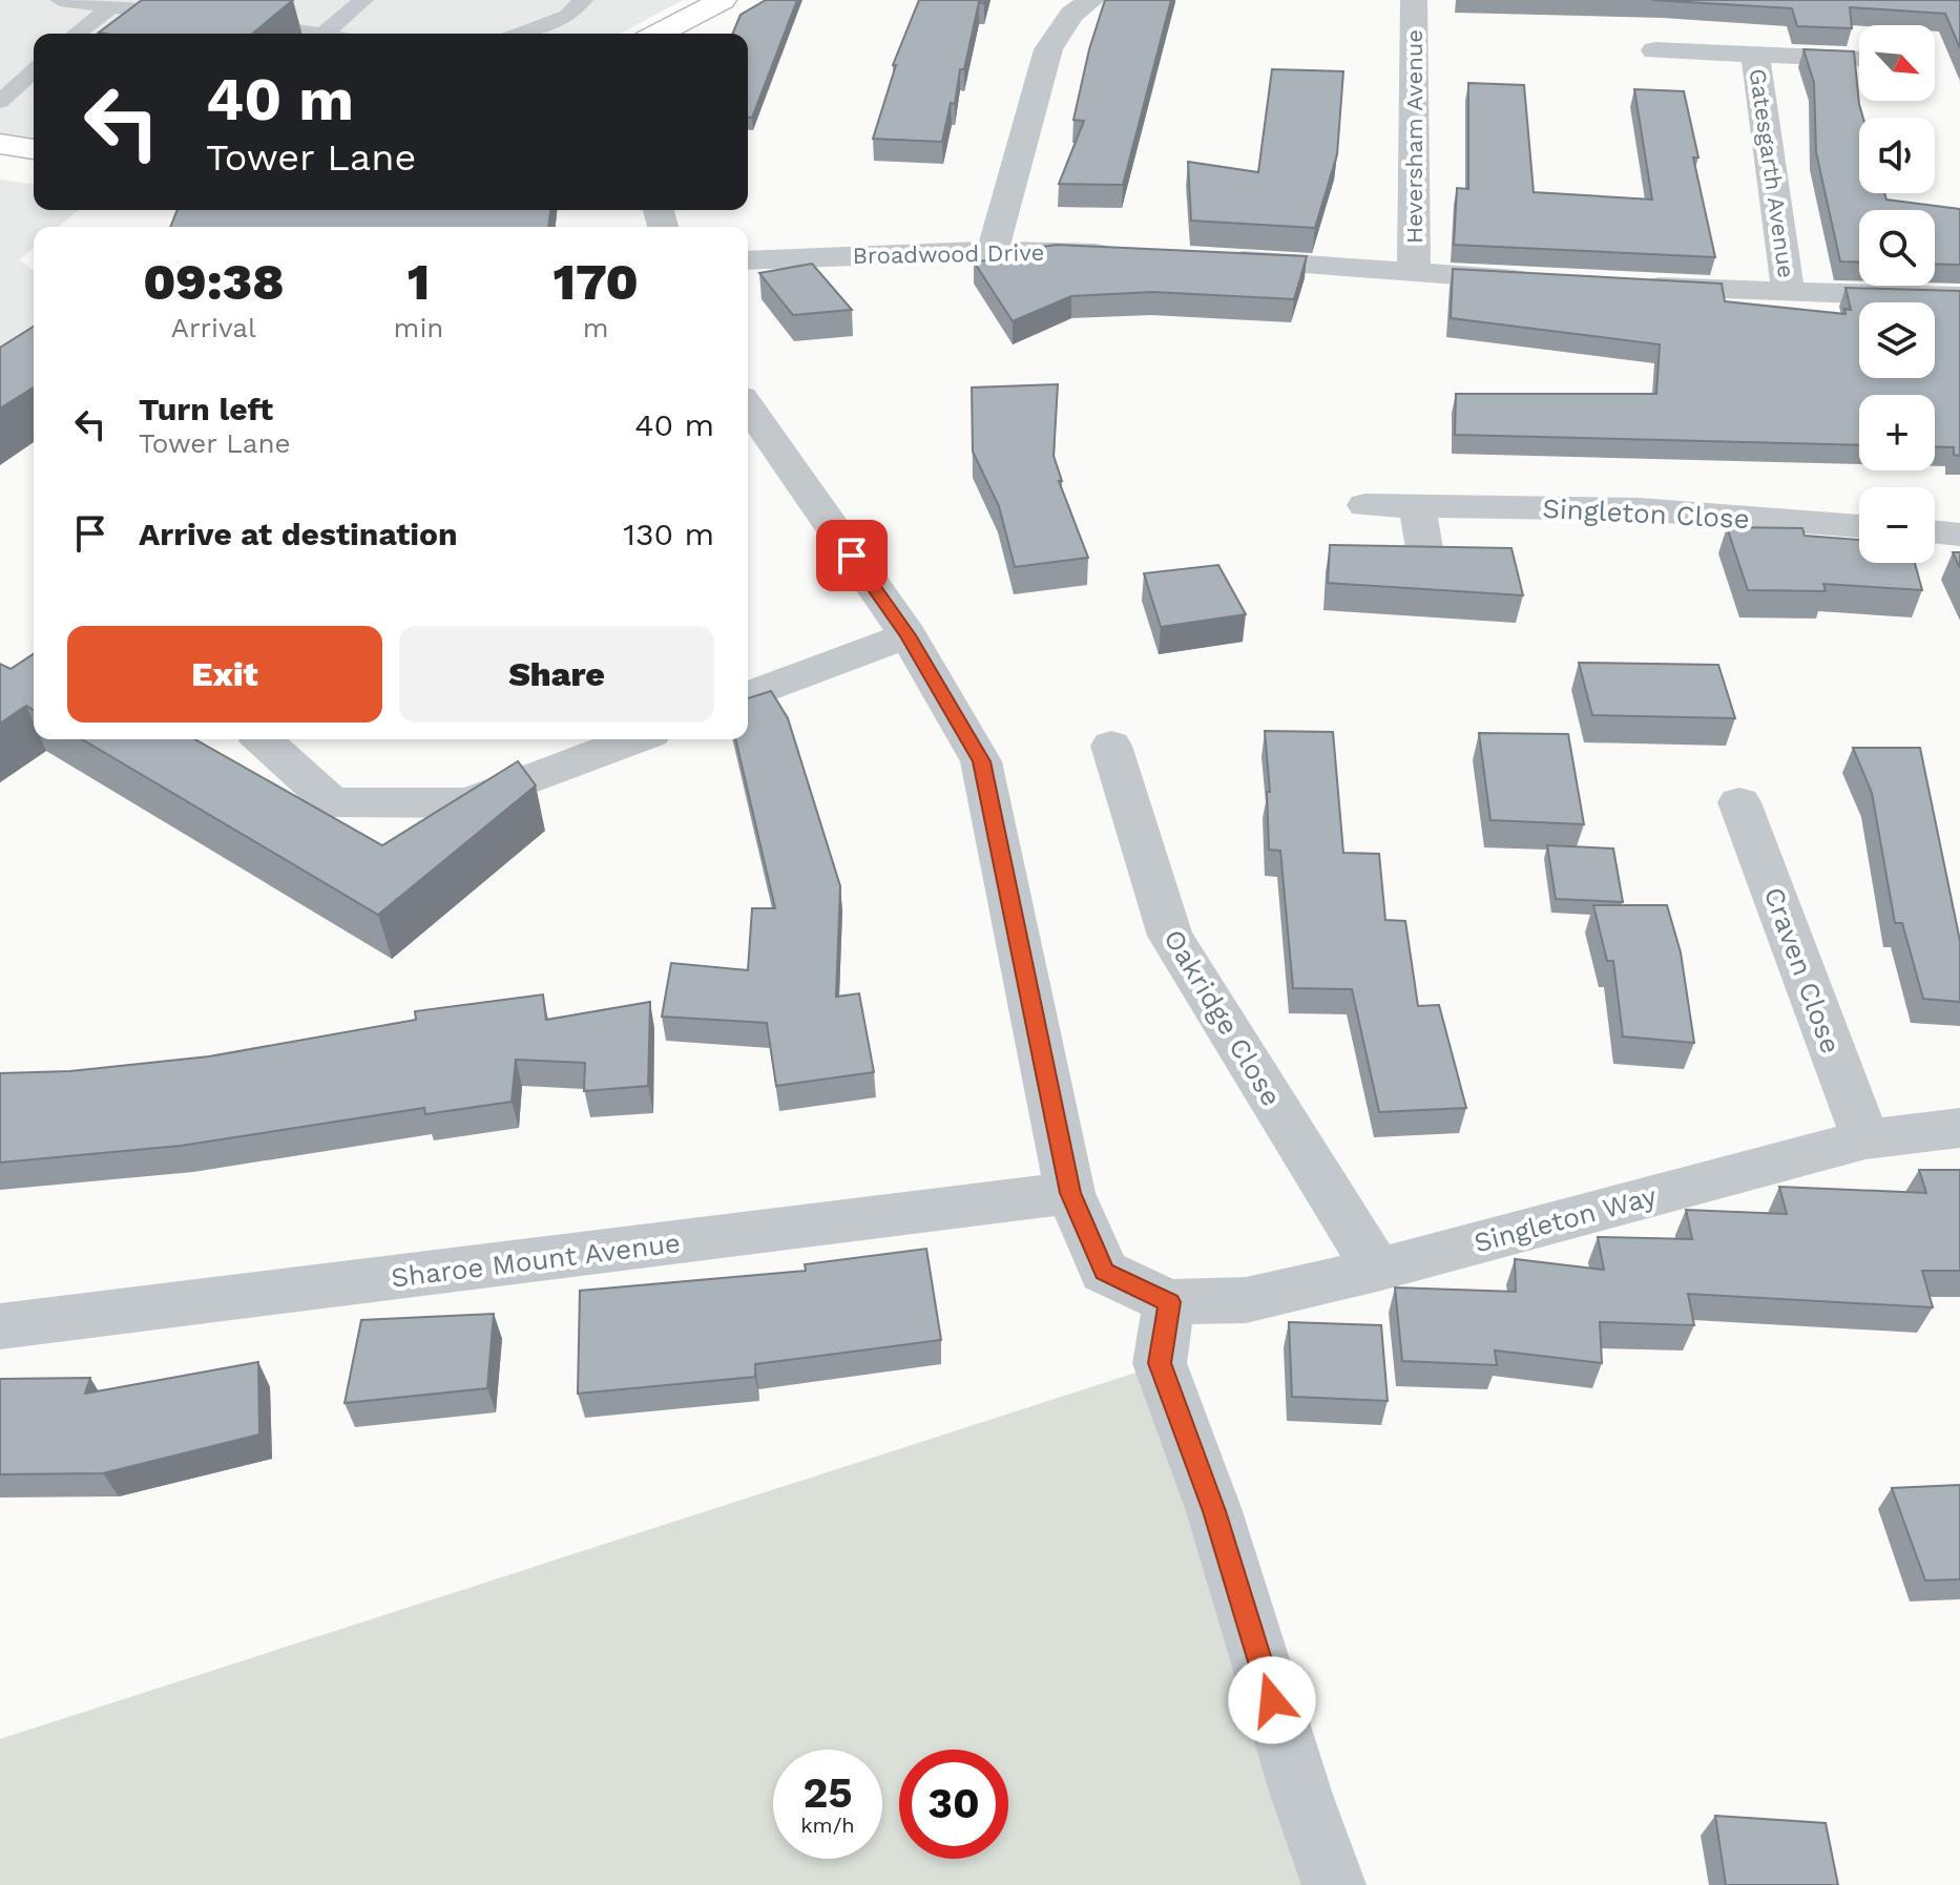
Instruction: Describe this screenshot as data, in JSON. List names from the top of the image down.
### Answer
{
  "streets": {
    "street": [
      "Heversham Avenue",
      "Gatesgarth Avenue",
      "Broadwood Drive",
      "Singleton Close",
      "Craven Close",
      "Oakridge Close",
      "Singleton Way",
      "Sharoe Mount Avenue"
    ]
  },
  "crossings": [
    ["Craven Close", "Singleton Way"],
    ["Oakridge Close", "Singleton Way"]
  ],
  "north": "bottom right",
  "page": {
    "map_buttons": ["+", "−"],
    "turn": ["40 m", "Tower Lane"],
    "eta": [
      "09:38",
      "Arrival",
      "1",
      "min",
      "170",
      "m"
    ],
    "list": [
      {
        "name": "Turn left",
        "note": "Tower Lane",
        "value": "40 m"
      },
      {
        "name": "Arrive at destination",
        "value": "130 m"
      }
    ],
    "buttons": ["Exit", "Share"],
    "speed": "25 km/h",
    "limit": "30"
  }
}
